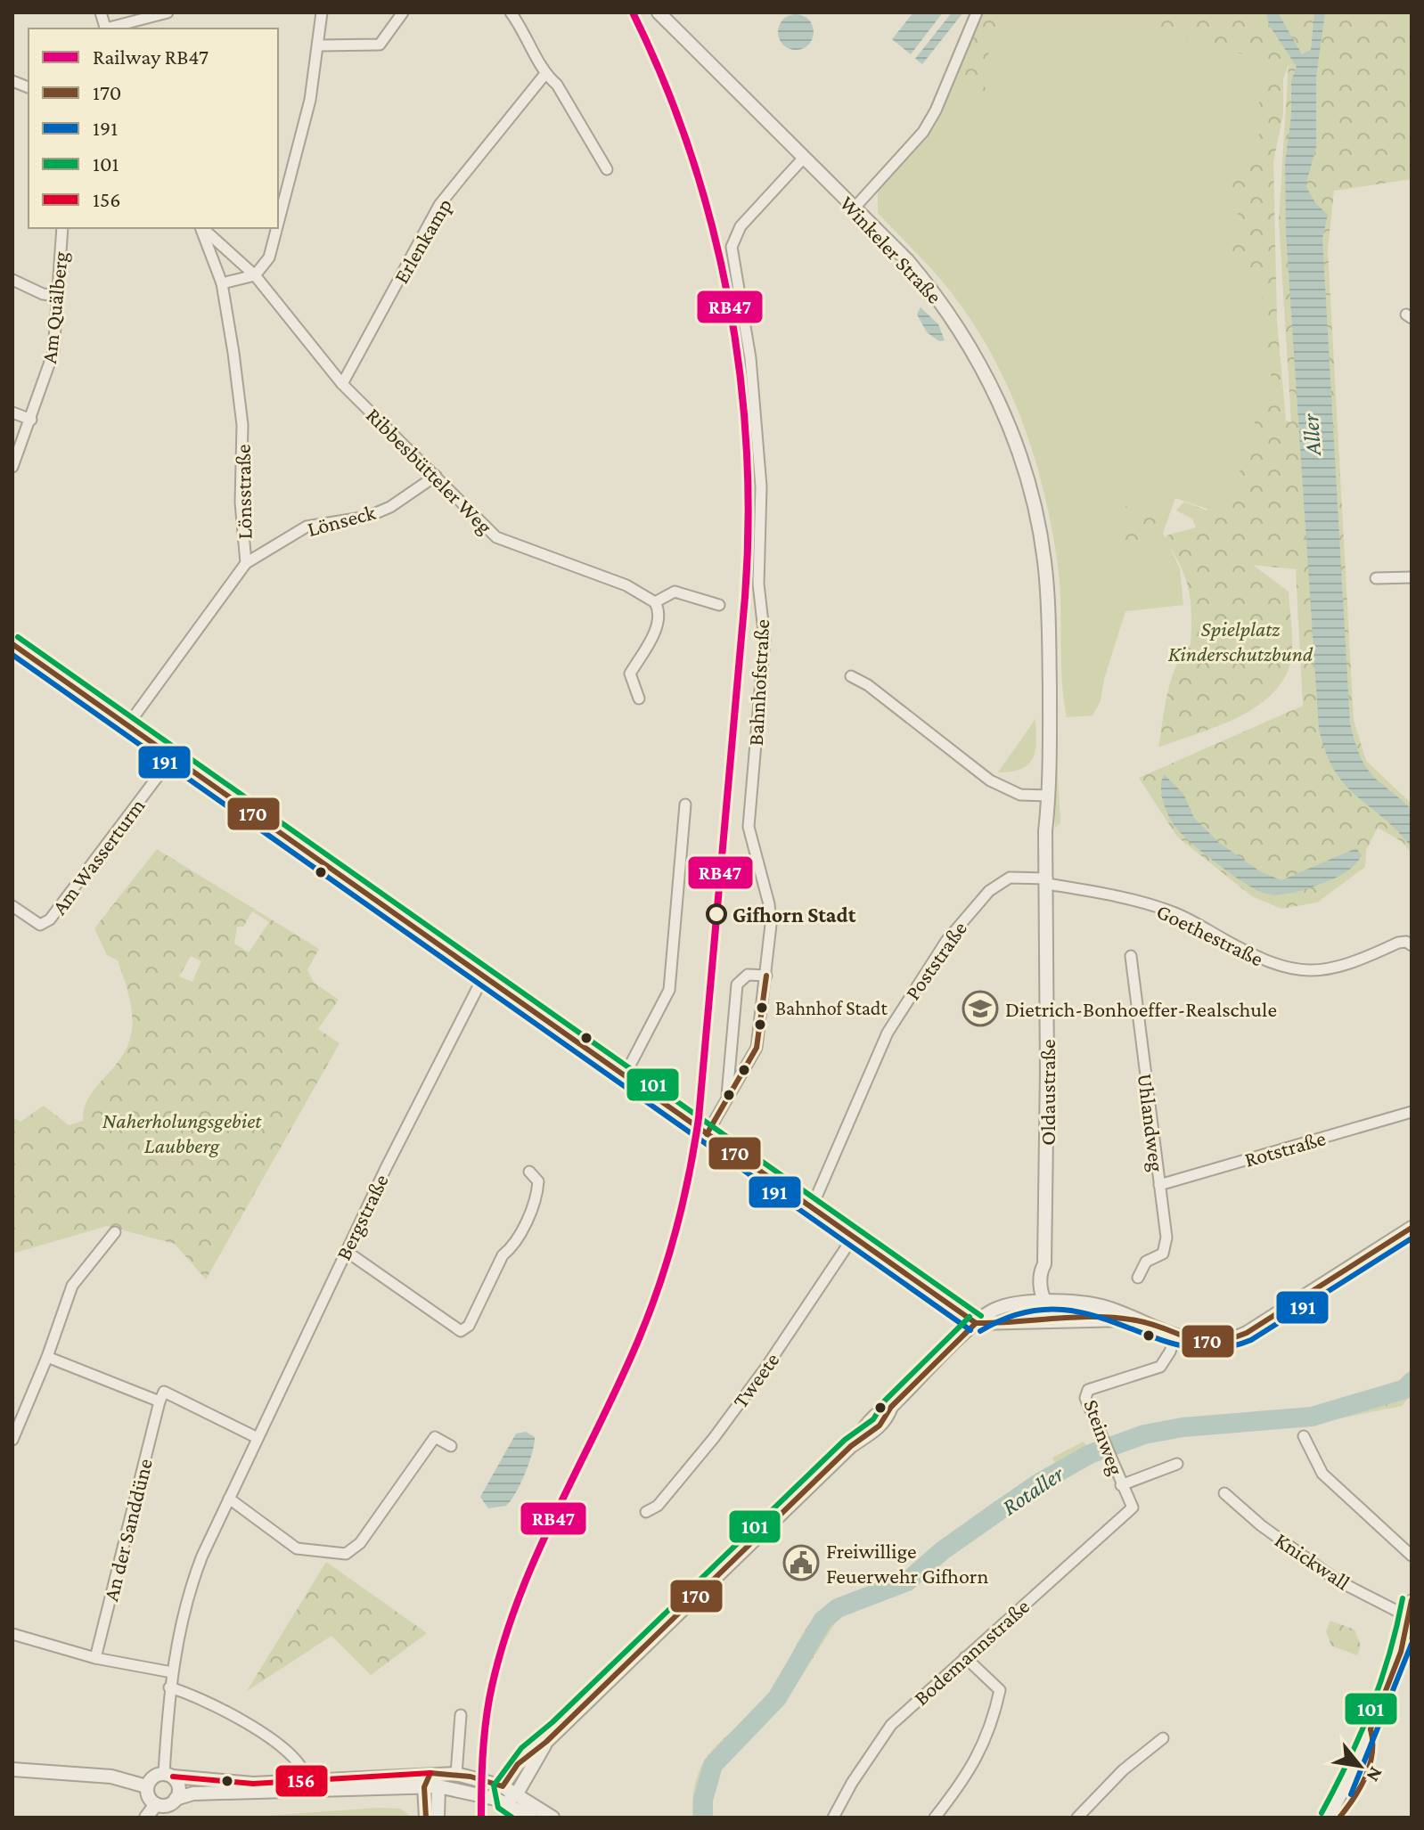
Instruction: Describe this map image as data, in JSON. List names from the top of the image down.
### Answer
{
  "streets": {
    "street": [
      "Erlenkamp",
      "Winkeler Straße",
      "Am Quälberg",
      "Ribbesbütteler Weg",
      "Lönsstraße",
      "Lönseck",
      "Bahnhofstraße",
      "Am Wasserturm",
      "Goethestraße",
      "Poststraße",
      "Oldaustraße",
      "Uhlandweg",
      "Rotstraße",
      "Bergstraße",
      "Tweete",
      "Steinweg",
      "An der Sanddüne",
      "Knickwall",
      "Bodemannstraße"
    ]
  },
  "crossings": [
    ["Erlenkamp", "Ribbesbütteler Weg"],
    ["Winkeler Straße", "Bahnhofstraße"],
    ["Winkeler Straße", "Oldaustraße"],
    ["Ribbesbütteler Weg", "Lönseck"],
    ["Lönsstraße", "Lönseck"],
    ["Goethestraße", "Poststraße"],
    ["Goethestraße", "Oldaustraße"],
    ["Poststraße", "Oldaustraße"],
    ["Uhlandweg", "Rotstraße"],
    ["Steinweg", "Bodemannstraße"]
  ],
  "water": ["Aller", "Rotaller"],
  "parks": ["Spielplatz Kinderschutzbund", "Naherholungsgebiet Laubberg"],
  "places": {
    "other": ["Gifhorn Stadt", "Bahnhof Stadt"],
    "school or university": ["Dietrich-Bonhoeffer-Realschule"],
    "public building": ["Freiwillige Feuerwehr Gifhorn"]
  },
  "lines": [
    "rail line RB47",
    "transit line 101",
    "transit line 170",
    "transit line 191",
    "transit line 156"
  ],
  "legend": [
    "Railway RB47",
    "170",
    "191",
    "101",
    "156"
  ],
  "north": "bottom right"
}
